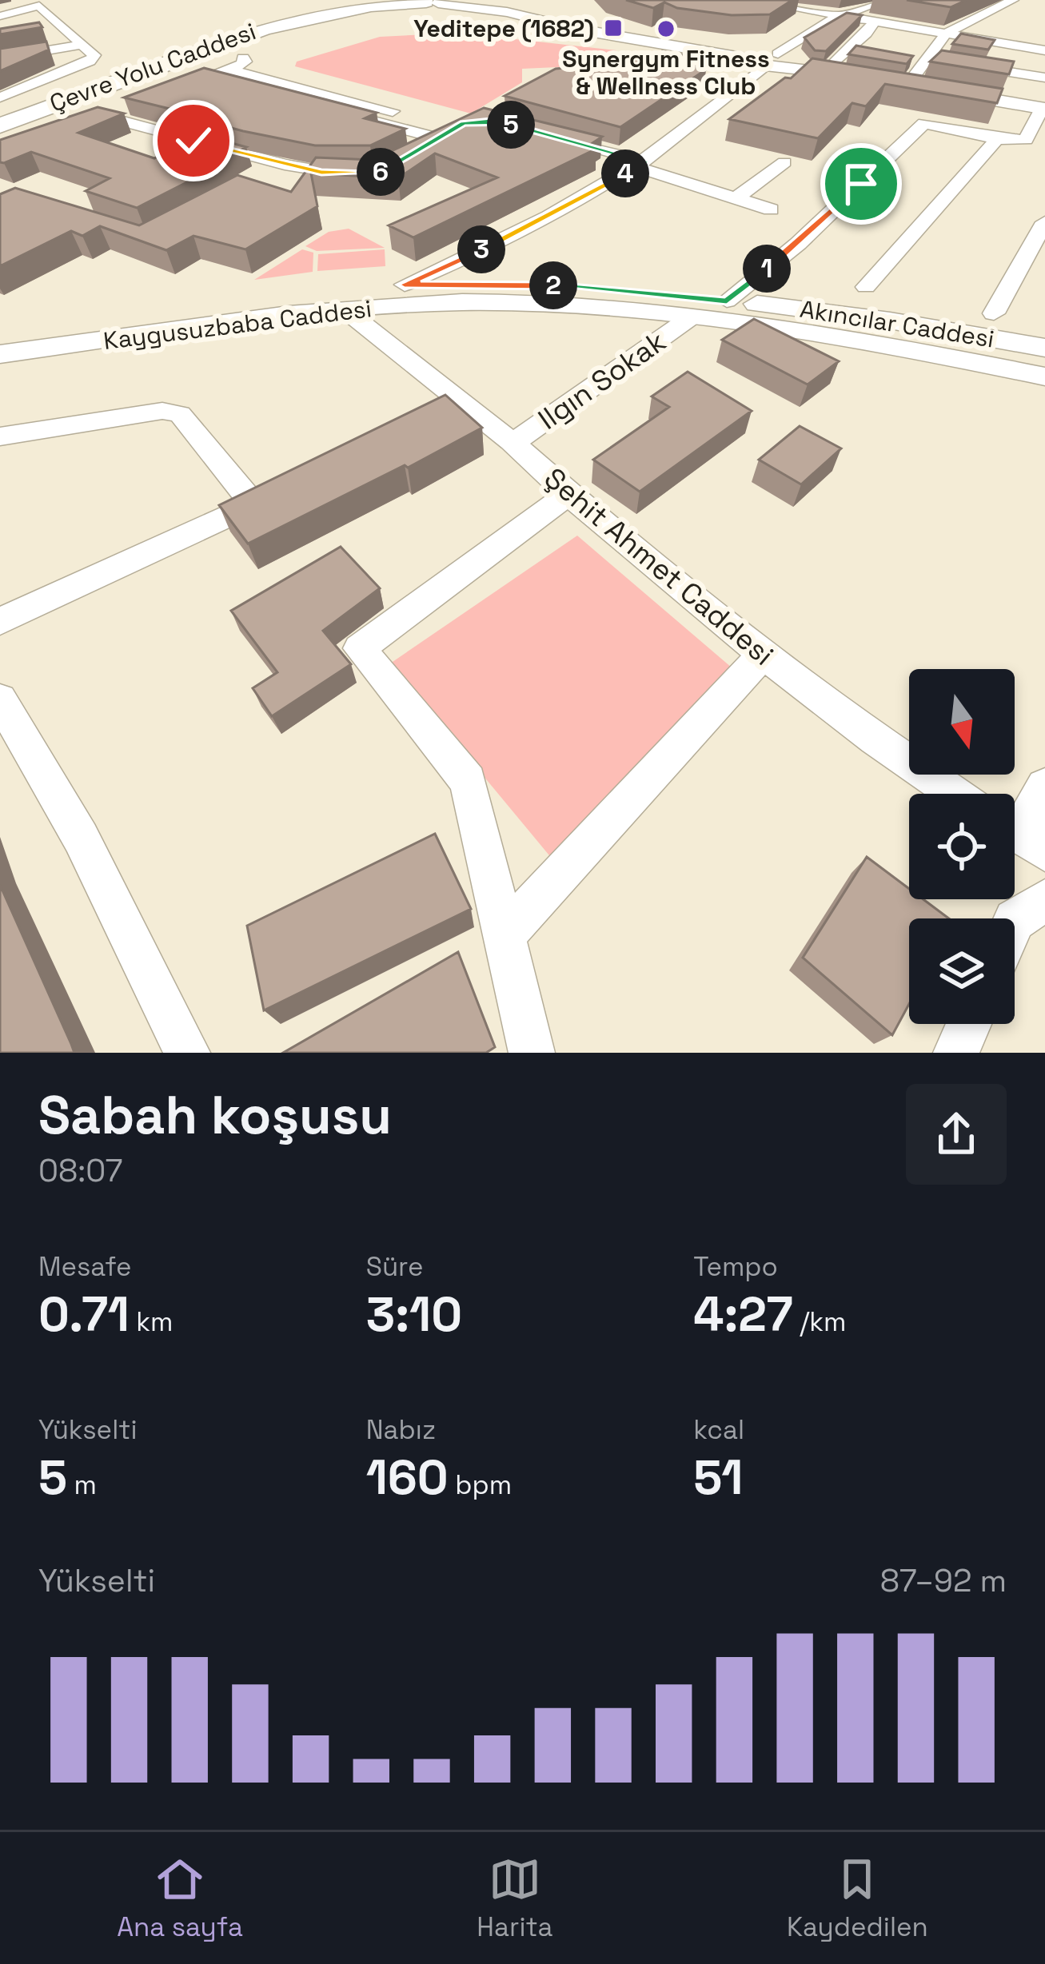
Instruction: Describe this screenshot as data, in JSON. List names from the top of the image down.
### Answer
{
  "streets": {
    "highway": ["Çevre Yolu Caddesi"],
    "main road": ["Akıncılar Caddesi", "Kaygusuzbaba Caddesi"],
    "street": ["Ilgın Sokak", "Şehit Ahmet Caddesi"]
  },
  "crossings": [
    ["Akıncılar Caddesi", "Kaygusuzbaba Caddesi"],
    ["Kaygusuzbaba Caddesi", "Ilgın Sokak"],
    ["Kaygusuzbaba Caddesi", "Şehit Ahmet Caddesi"],
    ["Ilgın Sokak", "Şehit Ahmet Caddesi"]
  ],
  "places": {
    "transit": ["Yeditepe (1682)"],
    "other": ["Synergym Fitness & Wellness Club"]
  },
  "north": "bottom",
  "page": {
    "pins": [
      "5",
      "6",
      "4",
      "3",
      "1",
      "2"
    ],
    "heading": ["Sabah koşusu", "08:07"],
    "stats": [
      ["Mesafe", "0.71 km"],
      ["Süre", "3:10"],
      ["Tempo", "4:27 /km"],
      ["Yükselti", "5 m"],
      ["Nabız", "160 bpm"],
      ["kcal", "51"]
    ],
    "chart": ["Yükselti", "87–92 m"],
    "tabs": ["Ana sayfa", "Harita", "Kaydedilen"]
  }
}
